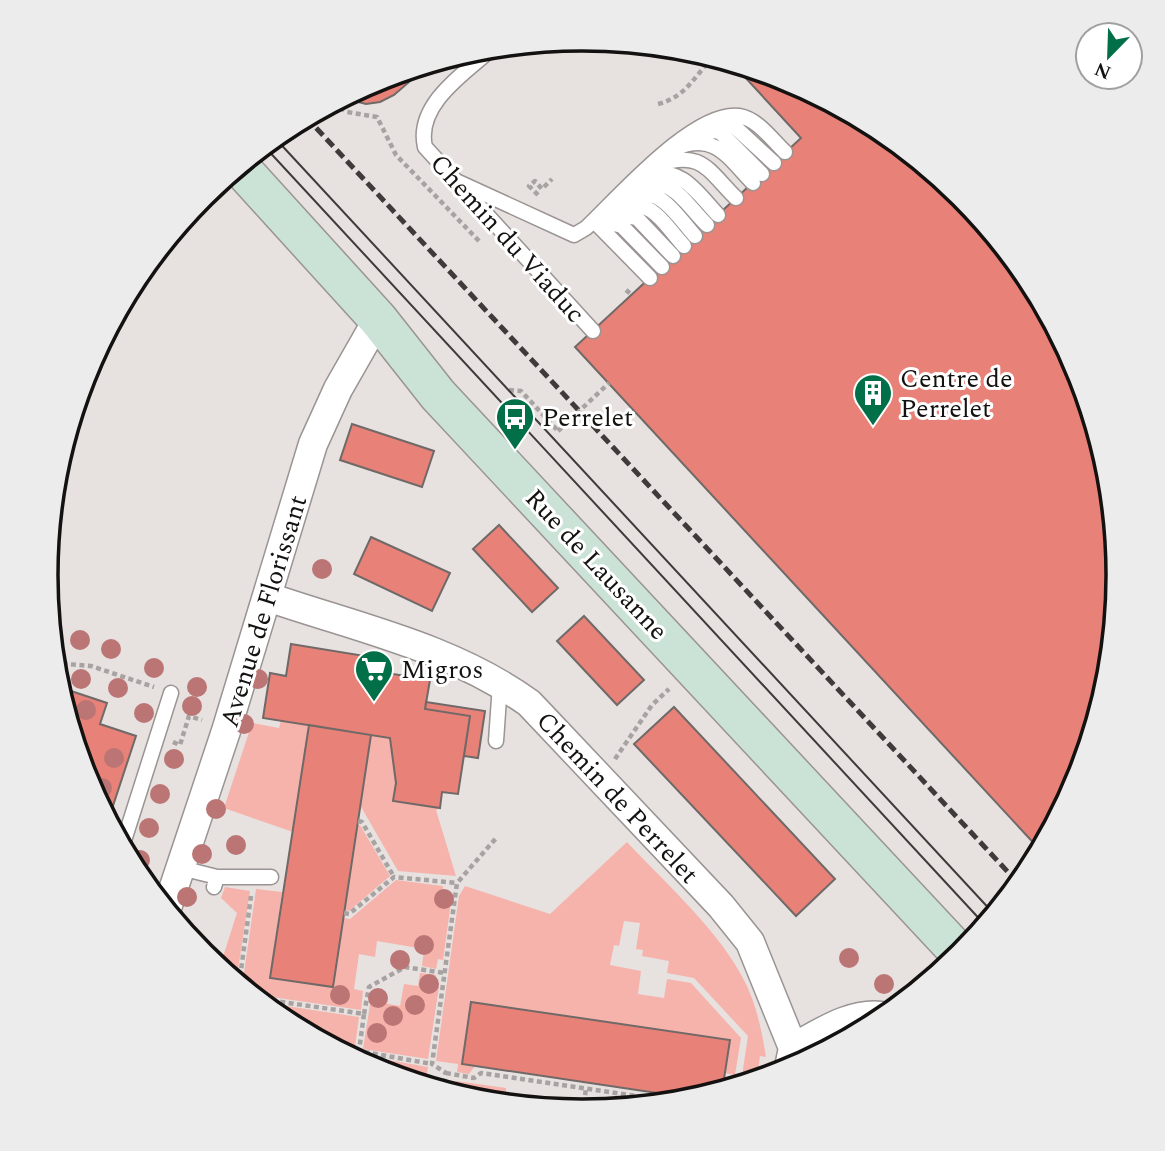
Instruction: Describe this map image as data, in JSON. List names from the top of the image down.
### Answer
{
  "streets": {
    "main road": ["Rue de Lausanne"],
    "street": ["Avenue de Florissant", "Chemin de Perrelet"],
    "lane": ["Chemin du Viaduc"]
  },
  "crossings": [
    ["Rue de Lausanne", "Avenue de Florissant"],
    ["Avenue de Florissant", "Chemin de Perrelet"]
  ],
  "places": {
    "building": ["Centre de Perrelet"],
    "bus stop": ["Perrelet"],
    "supermarket": ["Migros"]
  },
  "north": "bottom left"
}
